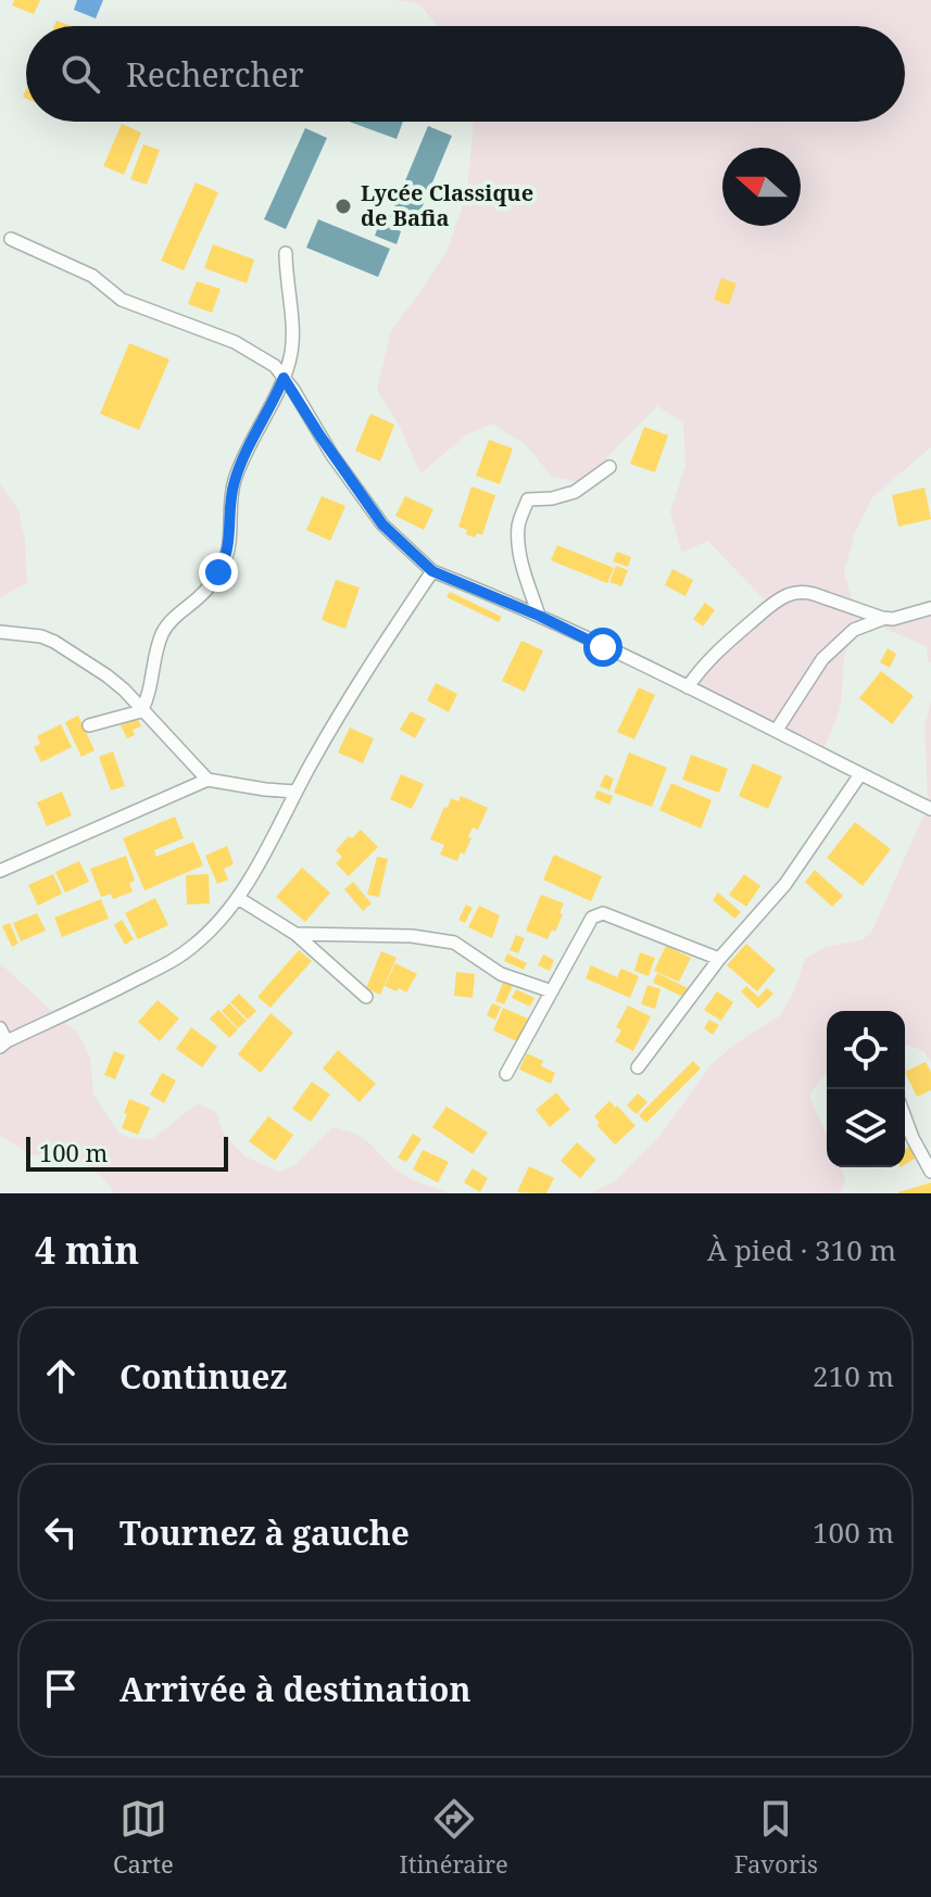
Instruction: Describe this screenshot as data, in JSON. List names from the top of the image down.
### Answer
{
  "places": ["Lycée Classique de Bafia"],
  "scale_bar": "100 m",
  "north": "left",
  "page": {
    "search": "Rechercher",
    "scale": "100 m",
    "heading": ["4 min", "À pied · 310 m"],
    "list": [
      ["Continuez", "210 m"],
      ["Tournez à gauche", "100 m"],
      "Arrivée à destination"
    ],
    "nav": ["Carte", "Itinéraire", "Favoris"]
  }
}
